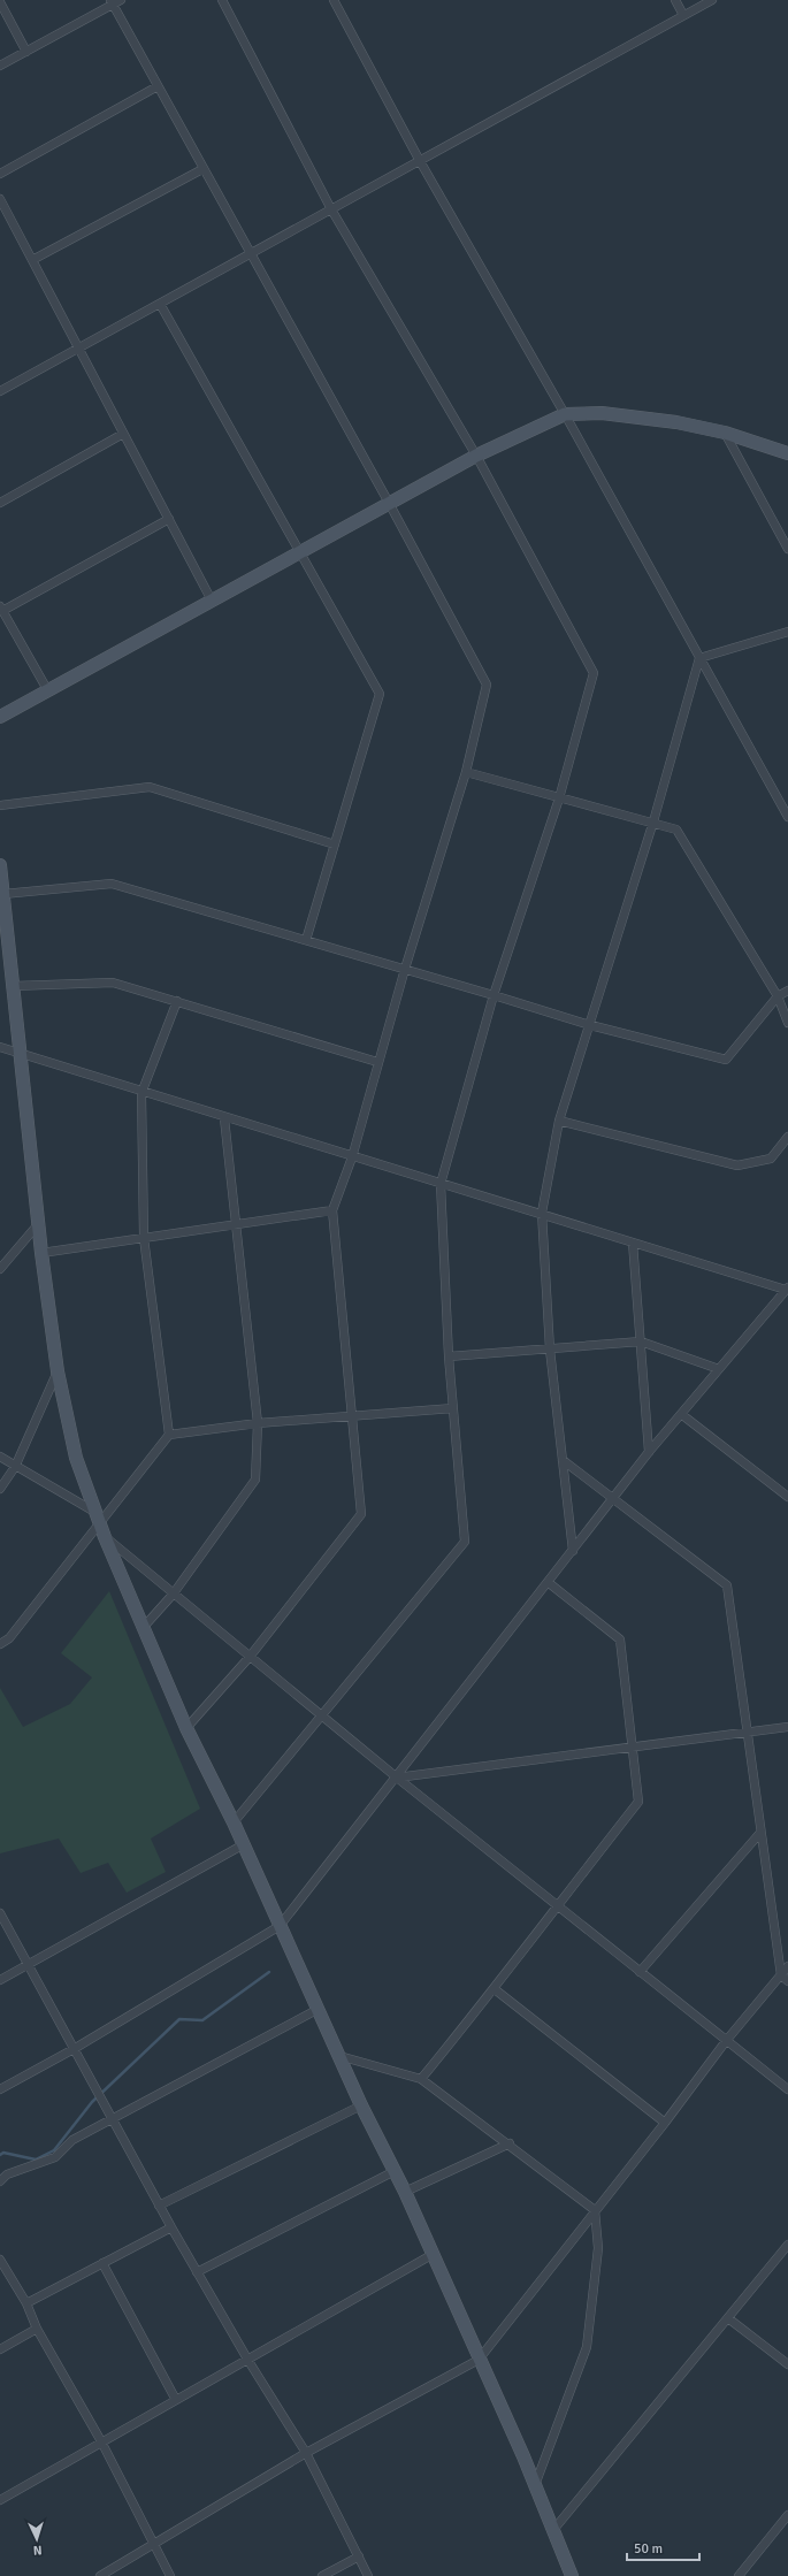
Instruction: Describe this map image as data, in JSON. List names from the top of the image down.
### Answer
{
  "scale_bar": "50 m",
  "north": "bottom"
}
